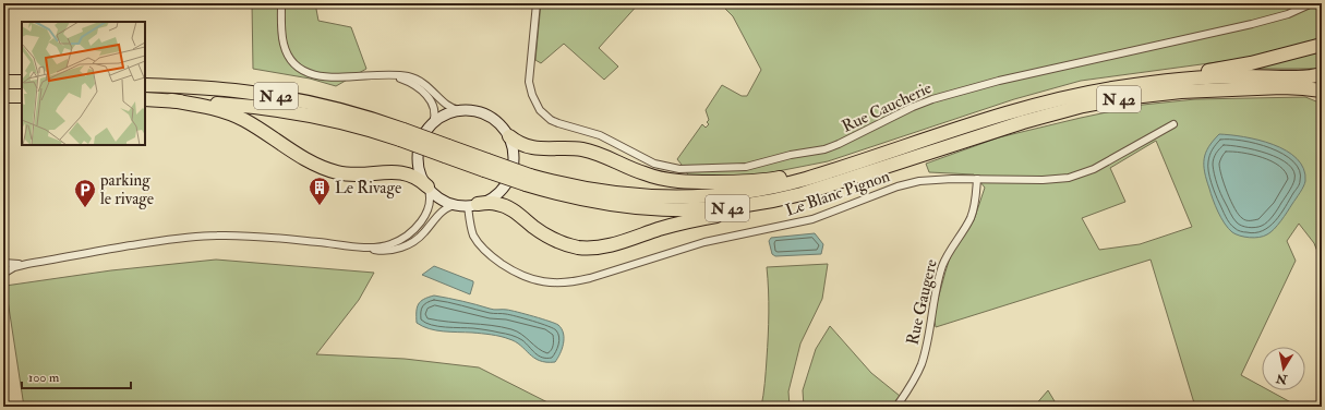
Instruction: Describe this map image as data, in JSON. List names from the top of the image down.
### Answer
{
  "streets": {
    "highway": ["N 42"],
    "street": ["Rue Caucherie", "Le Blanc Pignon", "Rue Gaugere"]
  },
  "crossings": [
    ["Le Blanc Pignon", "Rue Gaugere"]
  ],
  "places": {
    "building": ["Le Rivage"],
    "parking": ["parking le rivage"]
  },
  "scale_bar": "100 m",
  "north": "bottom"
}
